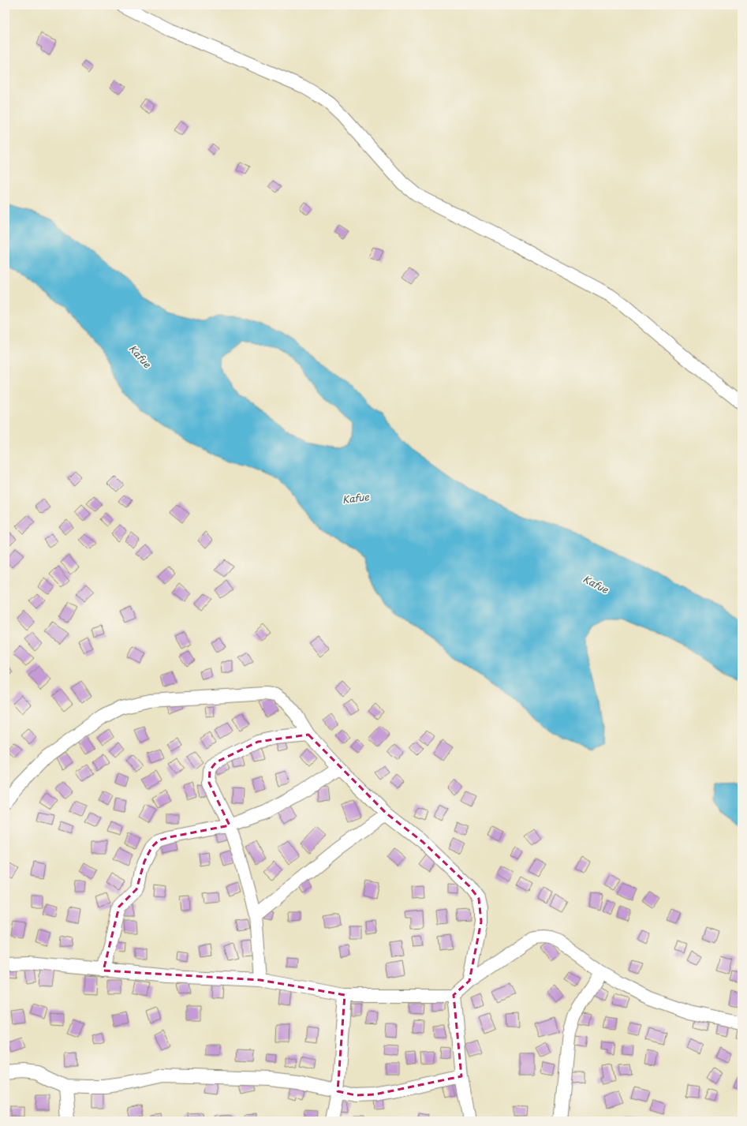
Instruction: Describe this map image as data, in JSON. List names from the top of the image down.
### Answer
{
  "water": ["Kafue"]
}
